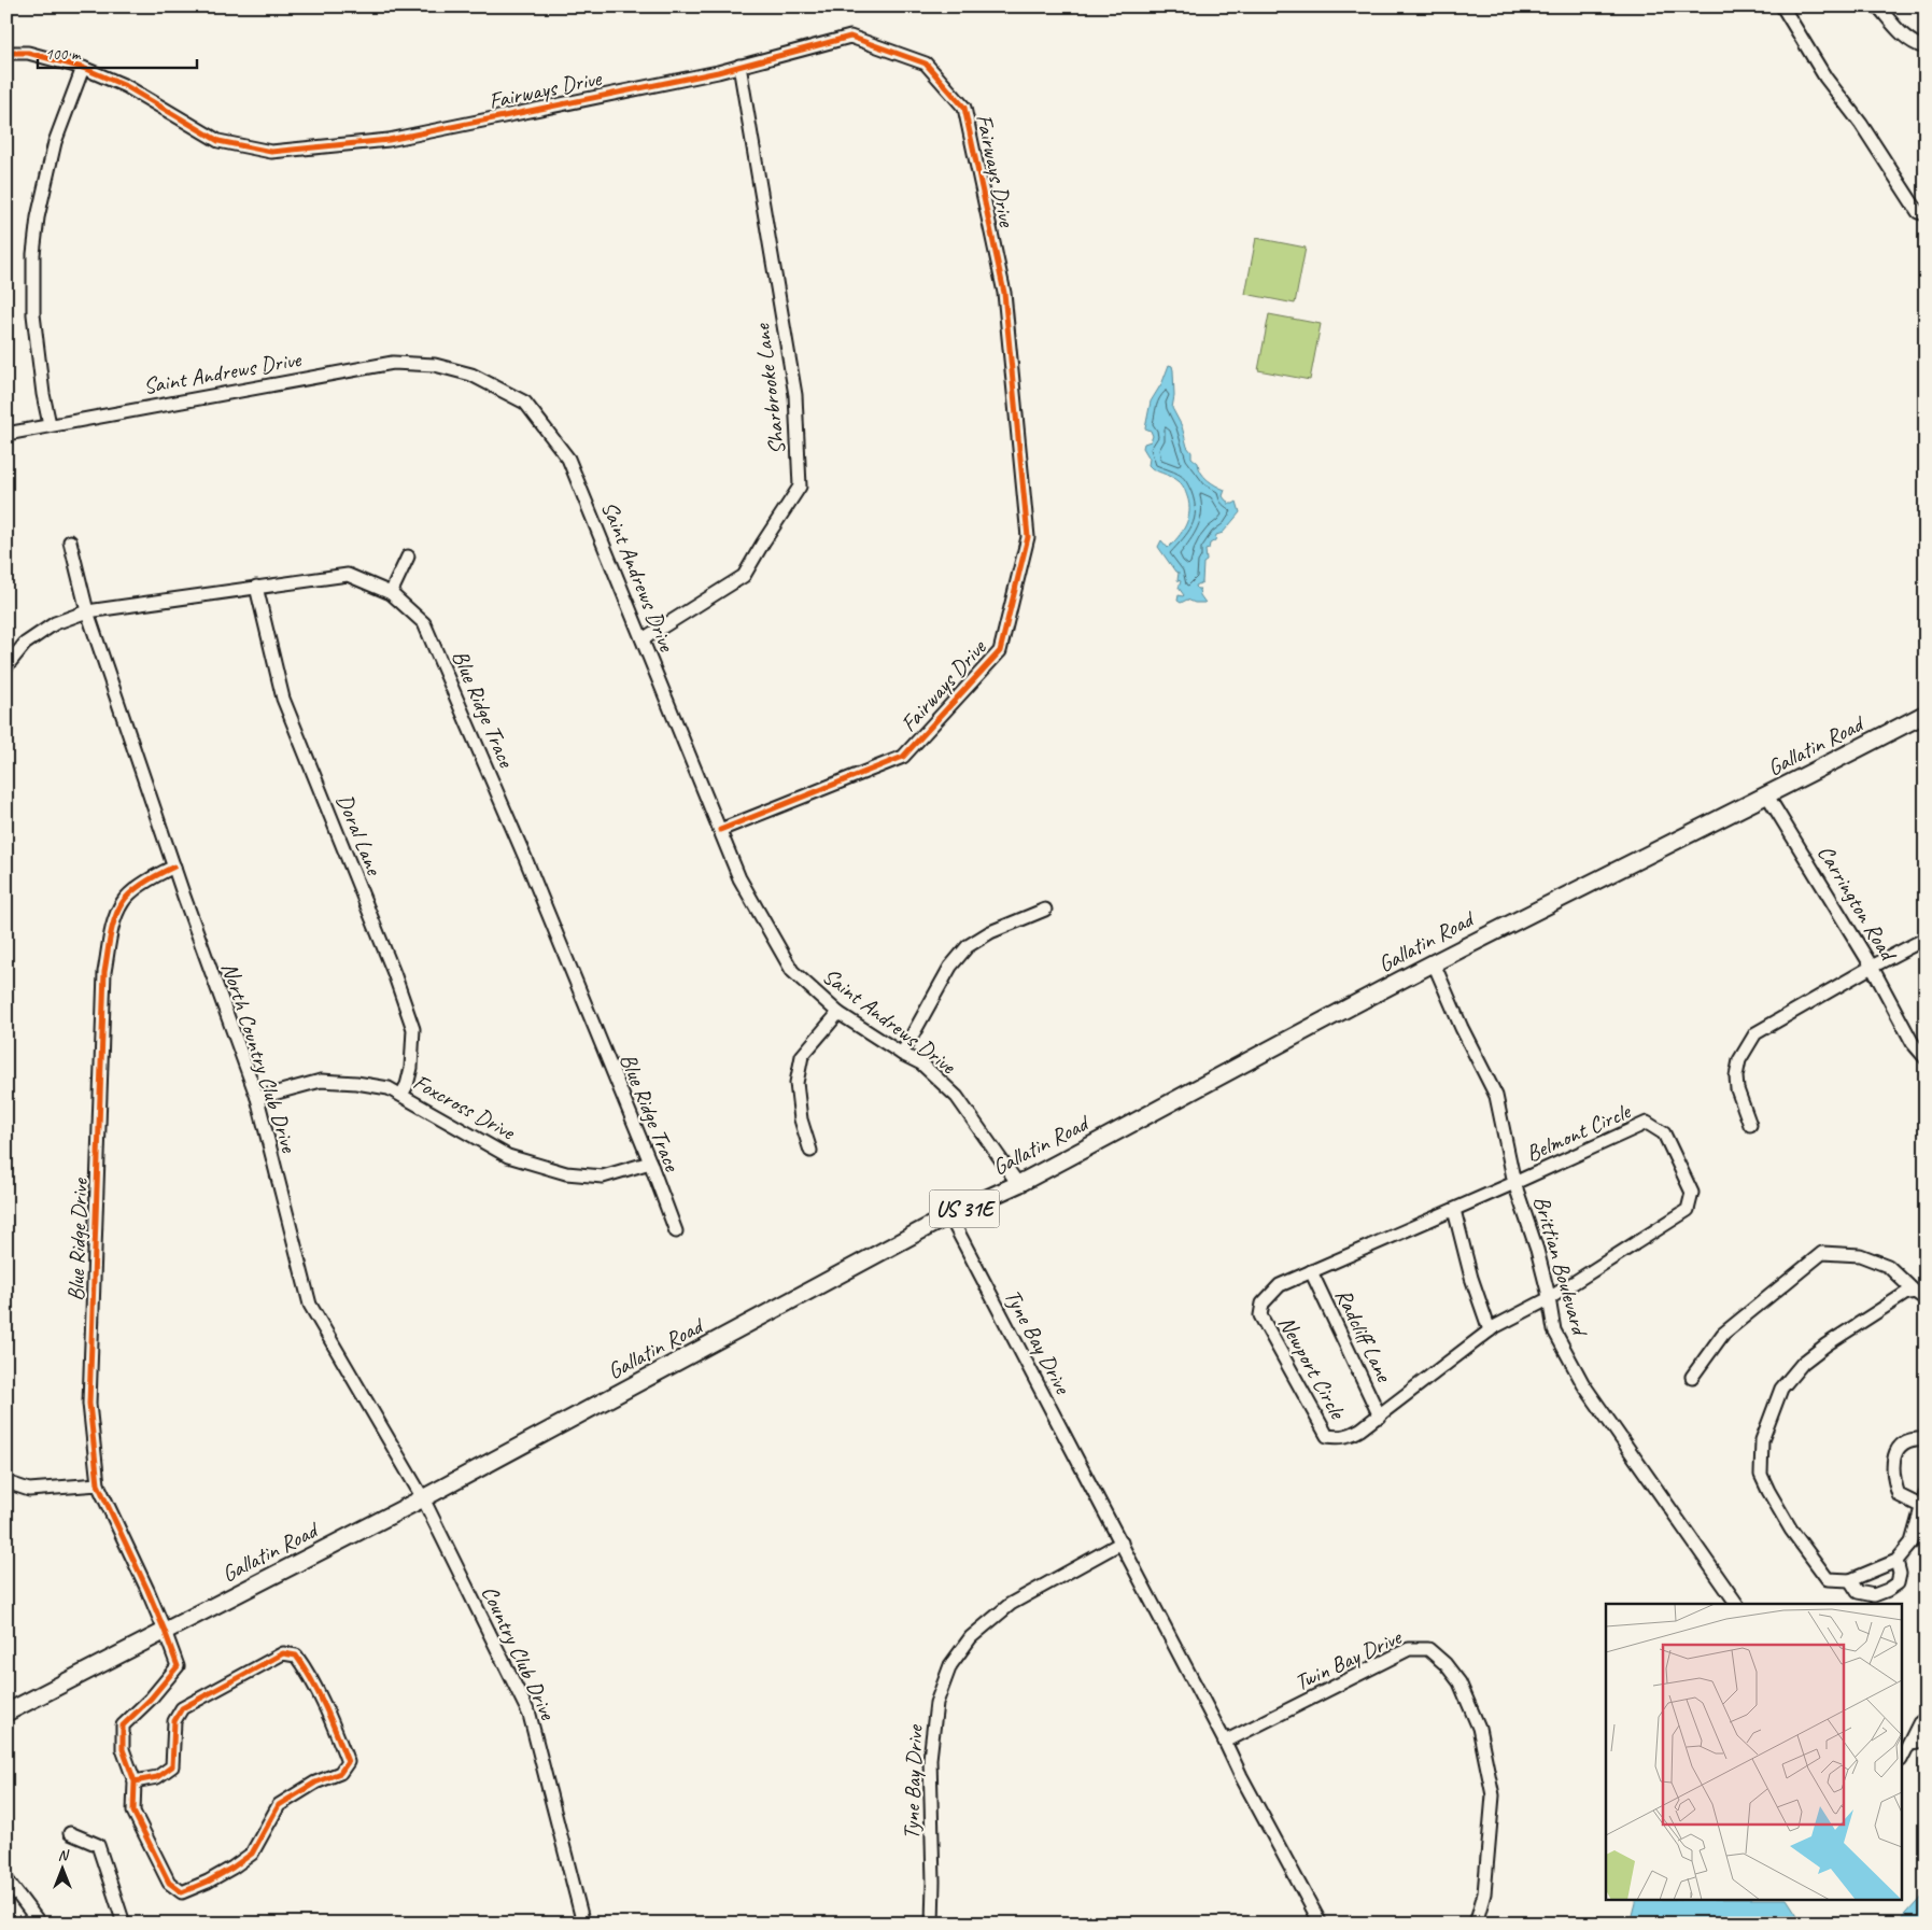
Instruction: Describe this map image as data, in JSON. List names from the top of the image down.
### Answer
{
  "streets": {
    "main road": ["Gallatin Road", "US 31E"],
    "street": [
      "Fairways Drive",
      "Saint Andrews Drive",
      "Sharbrooke Lane",
      "Blue Ridge Trace",
      "Doral Lane",
      "Carrington Road",
      "North Country Club Drive",
      "Foxcross Drive",
      "Belmont Circle",
      "Blue Ridge Drive",
      "Brittian Boulevard",
      "Radcliff Lane",
      "Tyne Bay Drive",
      "Newport Circle",
      "Country Club Drive",
      "Twin Bay Drive"
    ]
  },
  "crossings": [
    ["Fairways Drive", "Saint Andrews Drive"],
    ["Fairways Drive", "Sharbrooke Lane"],
    ["Saint Andrews Drive", "Sharbrooke Lane"],
    ["Saint Andrews Drive", "Gallatin Road"],
    ["Blue Ridge Trace", "Doral Lane"],
    ["Blue Ridge Trace", "North Country Club Drive"],
    ["Blue Ridge Trace", "Foxcross Drive"],
    ["Gallatin Road", "Carrington Road"],
    ["Gallatin Road", "North Country Club Drive"],
    ["Gallatin Road", "Blue Ridge Drive"],
    ["Gallatin Road", "Brittian Boulevard"],
    ["Gallatin Road", "Tyne Bay Drive"],
    ["Gallatin Road", "Country Club Drive"],
    ["Doral Lane", "Foxcross Drive"],
    ["North Country Club Drive", "Foxcross Drive"],
    ["North Country Club Drive", "Blue Ridge Drive"],
    ["North Country Club Drive", "Country Club Drive"],
    ["Belmont Circle", "Brittian Boulevard"],
    ["Belmont Circle", "Newport Circle"],
    ["Brittian Boulevard", "Newport Circle"],
    ["Radcliff Lane", "Newport Circle"],
    ["Tyne Bay Drive", "Twin Bay Drive"]
  ],
  "scale_bar": "100 m",
  "north": "top"
}
